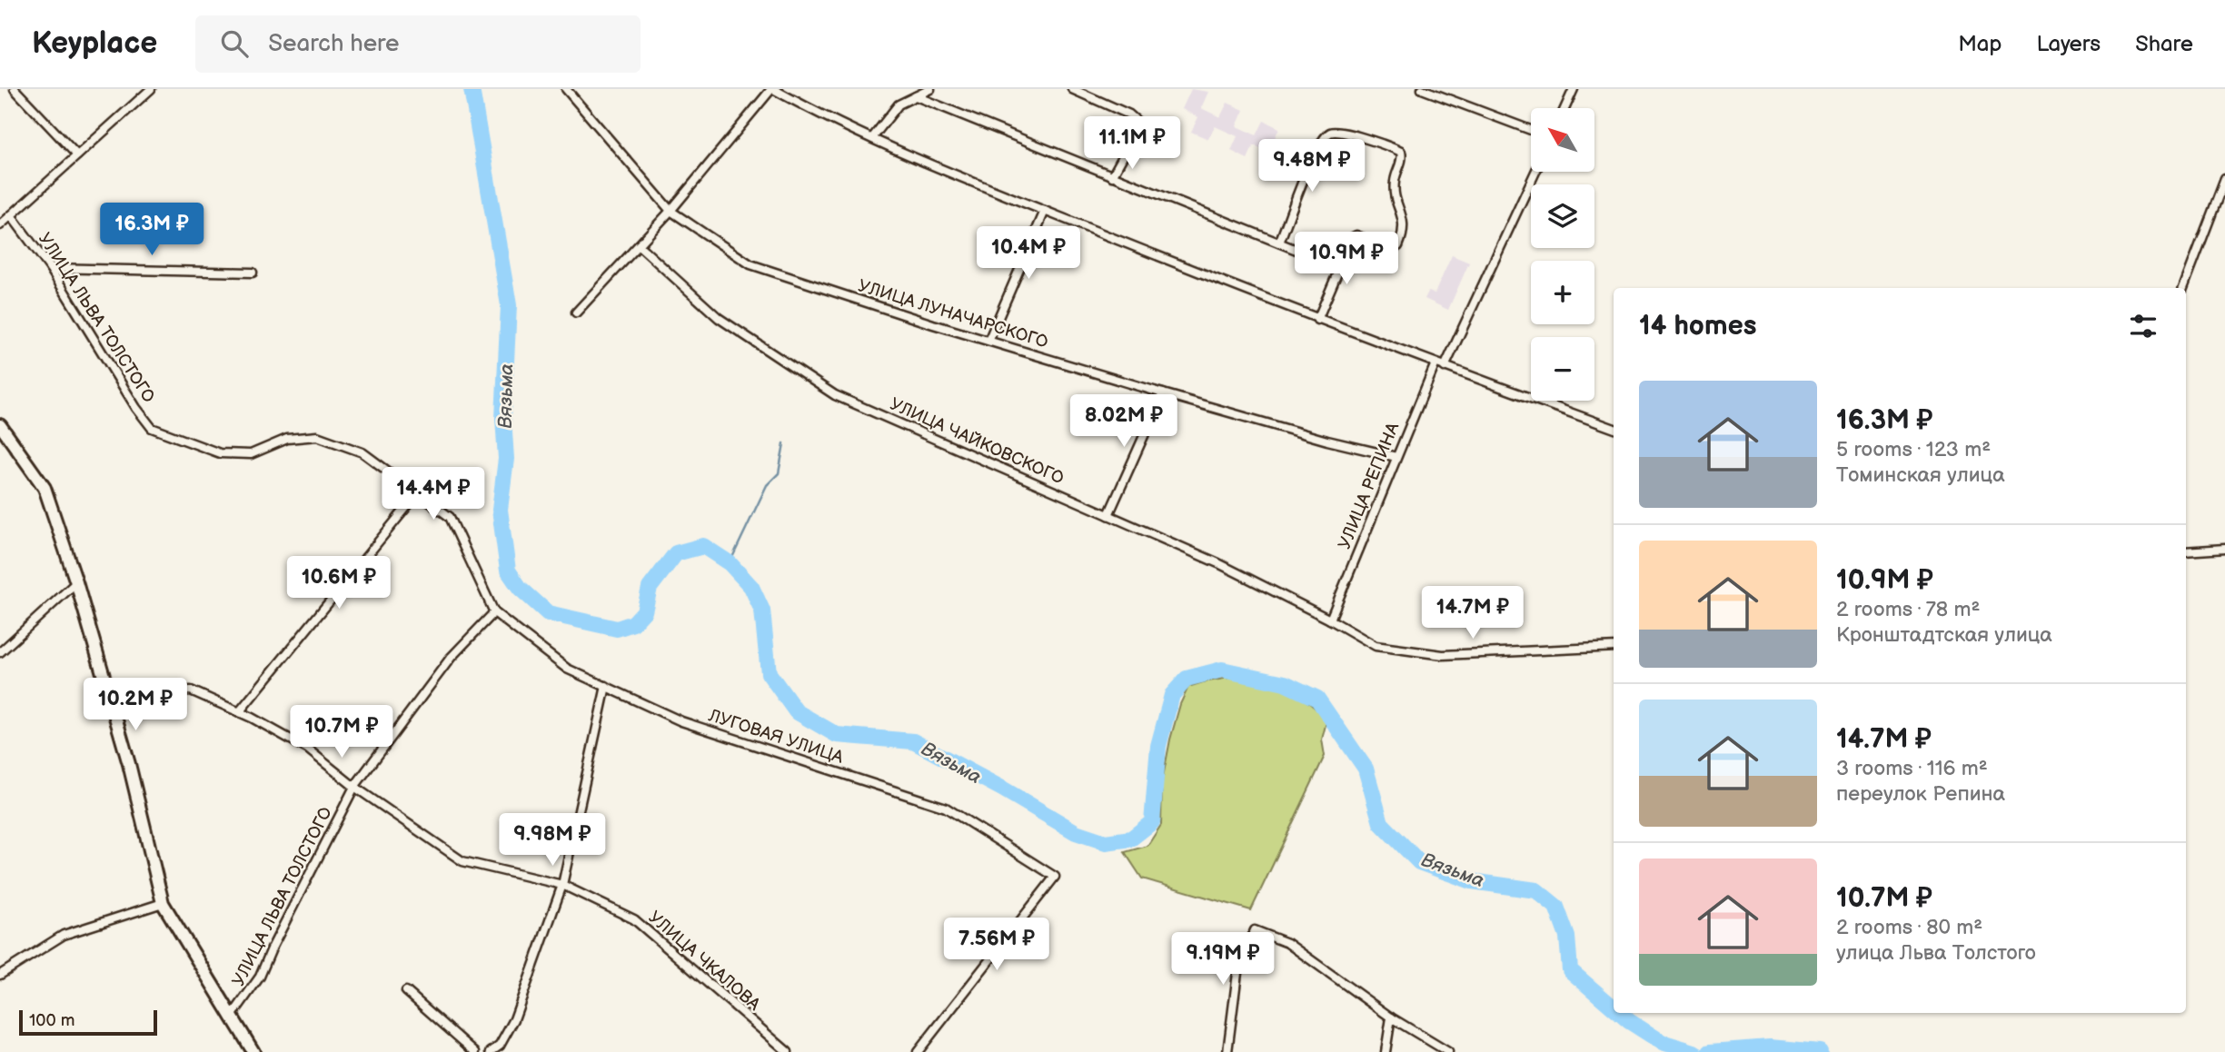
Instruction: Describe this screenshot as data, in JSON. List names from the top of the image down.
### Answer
{
  "streets": {
    "street": [
      "УЛИЦА ЛУНАЧАРСКОГО",
      "УЛИЦА ЛЬВА ТОЛСТОГО",
      "УЛИЦА ЧАЙКОВСКОГО",
      "УЛИЦА РЕПИНА",
      "ЛУГОВАЯ УЛИЦА",
      "УЛИЦА ЧКАЛОВА"
    ]
  },
  "crossings": [
    ["УЛИЦА ЛУНАЧАРСКОГО", "УЛИЦА РЕПИНА"],
    ["УЛИЦА ЛЬВА ТОЛСТОГО", "ЛУГОВАЯ УЛИЦА"],
    ["УЛИЦА ЧАЙКОВСКОГО", "УЛИЦА РЕПИНА"]
  ],
  "water": ["Вязьма"],
  "scale_bar": "100 m",
  "north": "top left",
  "page": {
    "header": "Keyplace",
    "search": "Search here",
    "nav": ["Map", "Layers", "Share"],
    "map_buttons": ["+", "−"],
    "price": [
      "11.1M ₽",
      "9.48M ₽",
      "16.3M ₽",
      "10.4M ₽",
      "10.9M ₽",
      "8.02M ₽",
      "14.4M ₽",
      "10.6M ₽",
      "14.7M ₽",
      "10.2M ₽",
      "10.7M ₽",
      "9.98M ₽",
      "7.56M ₽",
      "9.19M ₽"
    ],
    "heading": "14 homes",
    "list": [
      {
        "name": "16.3M ₽",
        "note": "5 rooms · 123 m² · Томинская улица"
      },
      {
        "name": "10.9M ₽",
        "note": "2 rooms · 78 m² · Кронштадтская улица"
      },
      {
        "name": "14.7M ₽",
        "note": "3 rooms · 116 m² · переулок Репина"
      },
      {
        "name": "10.7M ₽",
        "note": "2 rooms · 80 m² · улица Льва Толстого"
      }
    ],
    "scale": "100 m"
  }
}
